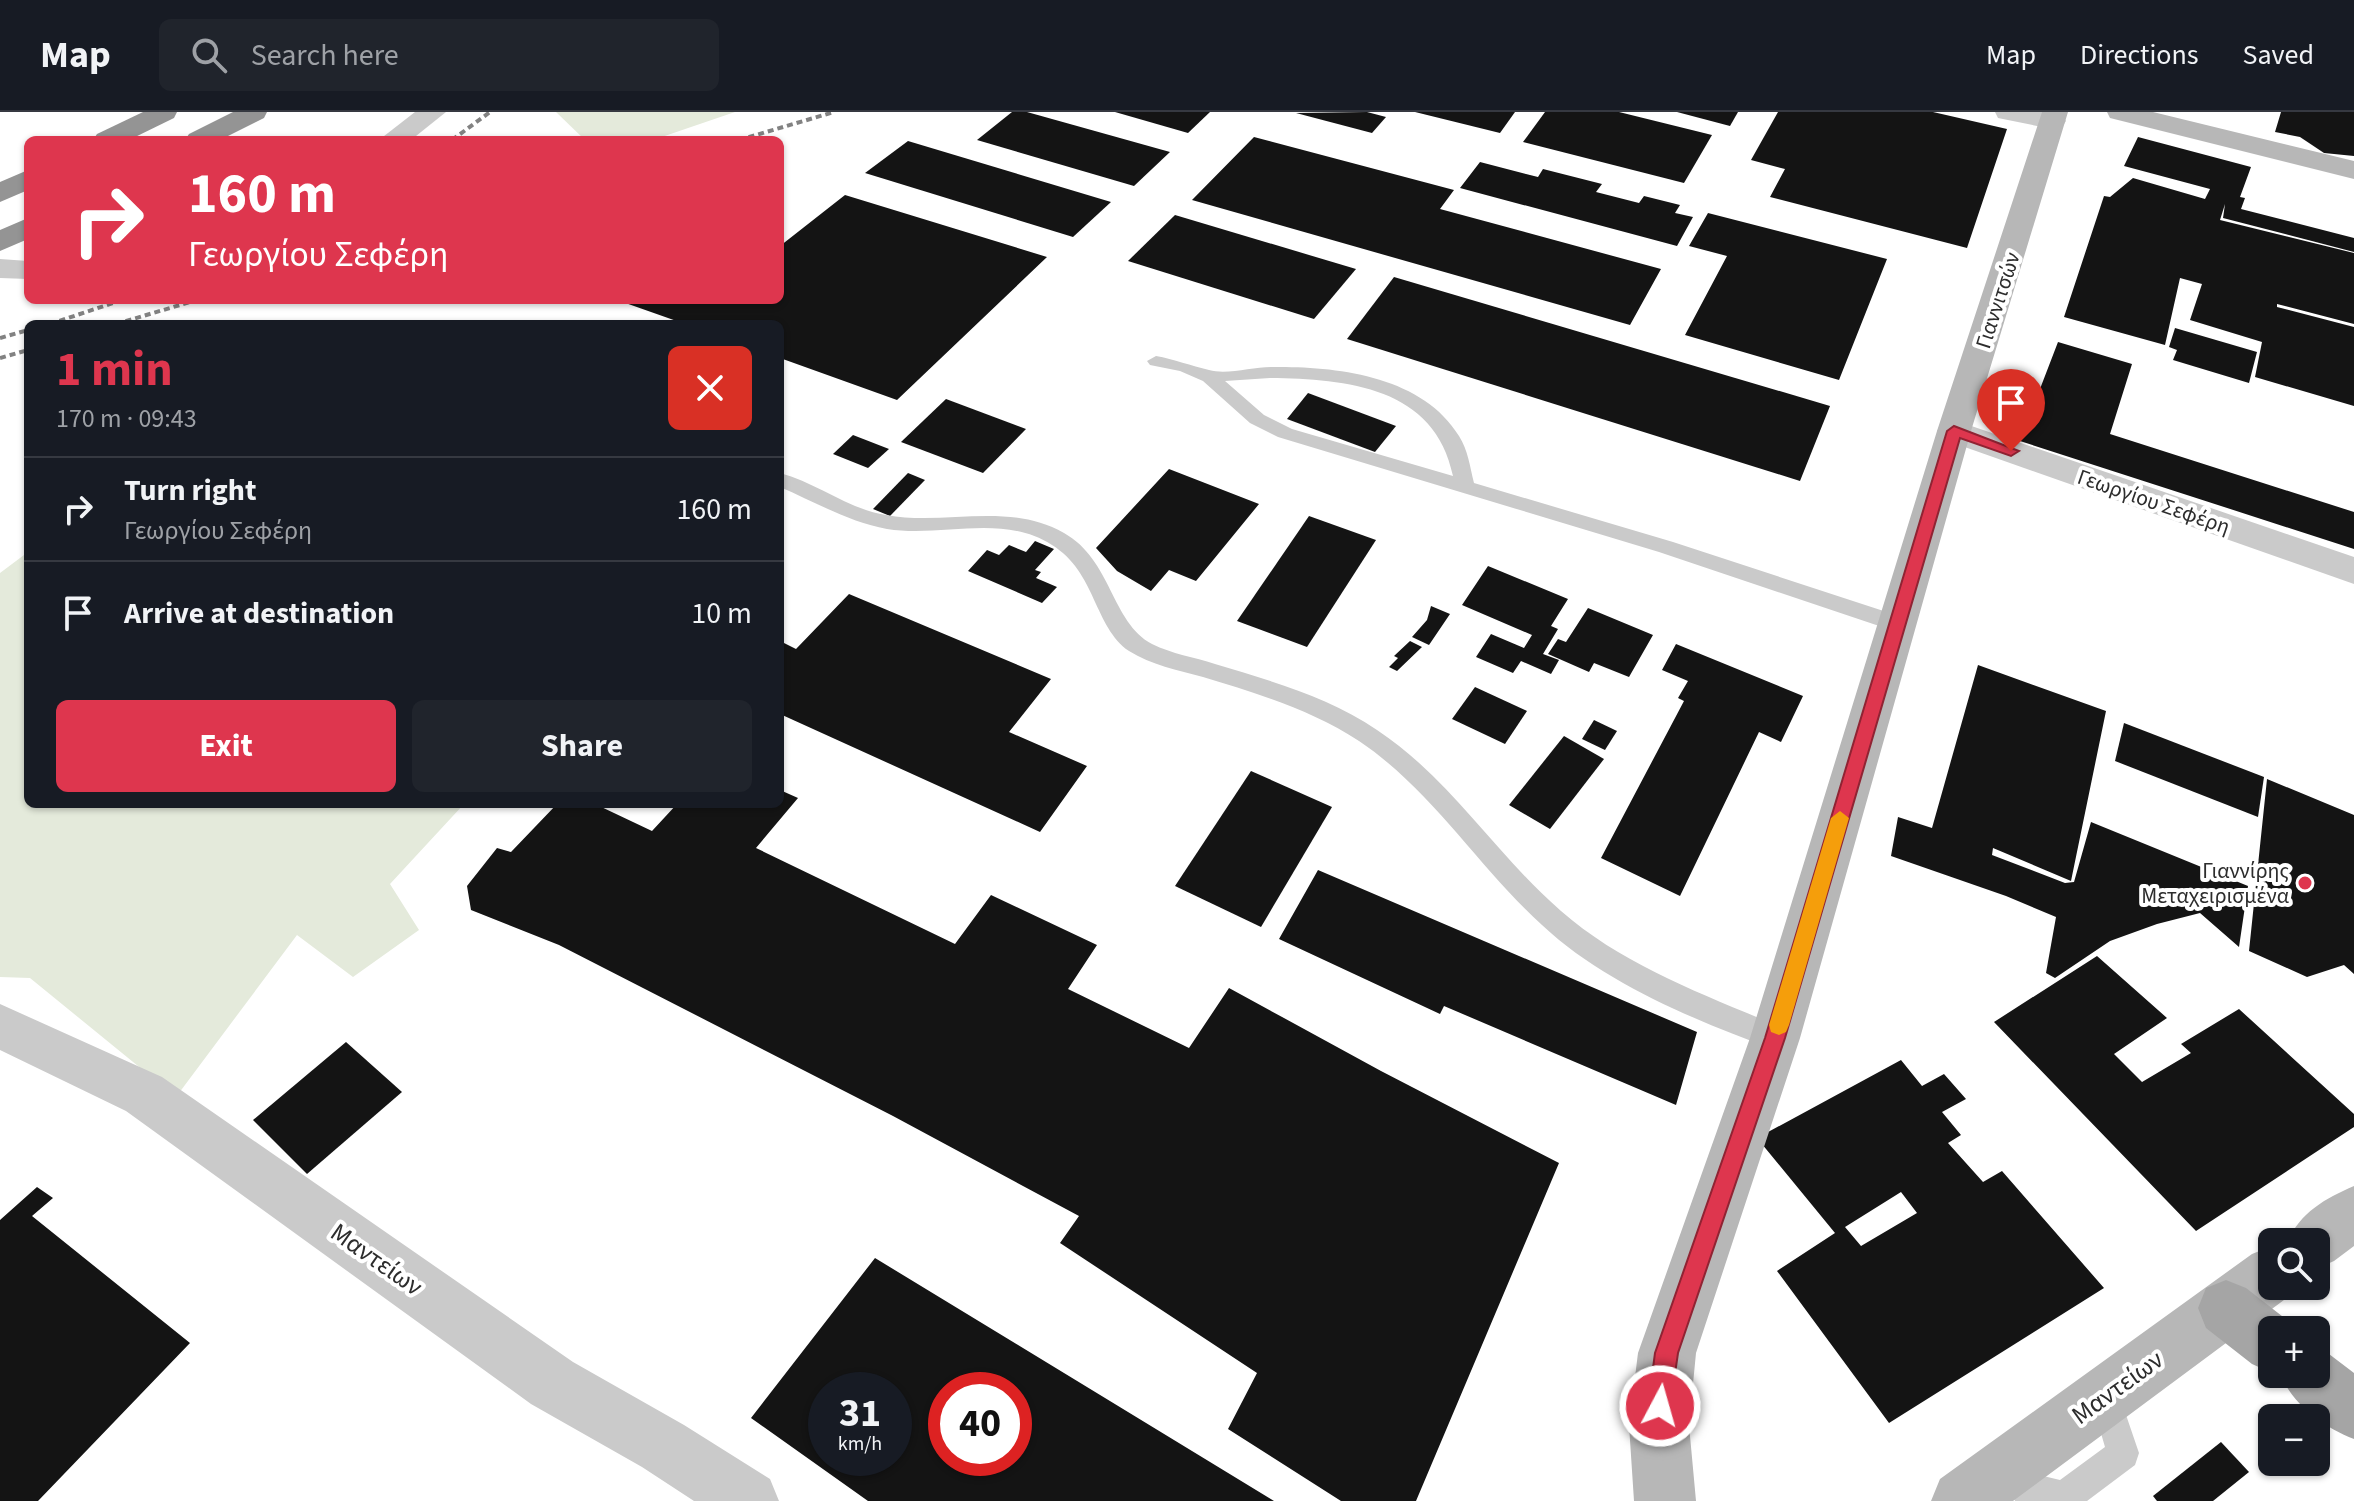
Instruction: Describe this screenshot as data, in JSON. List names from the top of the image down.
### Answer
{
  "streets": {
    "street": ["Γιαννιτσών", "Γεωργίου Σεφέρη", "Μαντείων"]
  },
  "crossings": [
    ["Γιαννιτσών", "Γεωργίου Σεφέρη"]
  ],
  "places": ["Γιαννίρης Μεταχειρισμένα"],
  "page": {
    "header": "Map",
    "search": "Search here",
    "nav": ["Map", "Directions", "Saved"],
    "turn": ["160 m", "Γεωργίου Σεφέρη"],
    "heading": ["1 min", "170 m · 09:43"],
    "list": [
      {
        "name": "Turn right",
        "note": "Γεωργίου Σεφέρη",
        "value": "160 m"
      },
      {
        "name": "Arrive at destination",
        "value": "10 m"
      }
    ],
    "buttons": ["Exit", "Share"],
    "map_buttons": ["+", "−"],
    "speed": "31 km/h",
    "limit": "40"
  }
}
